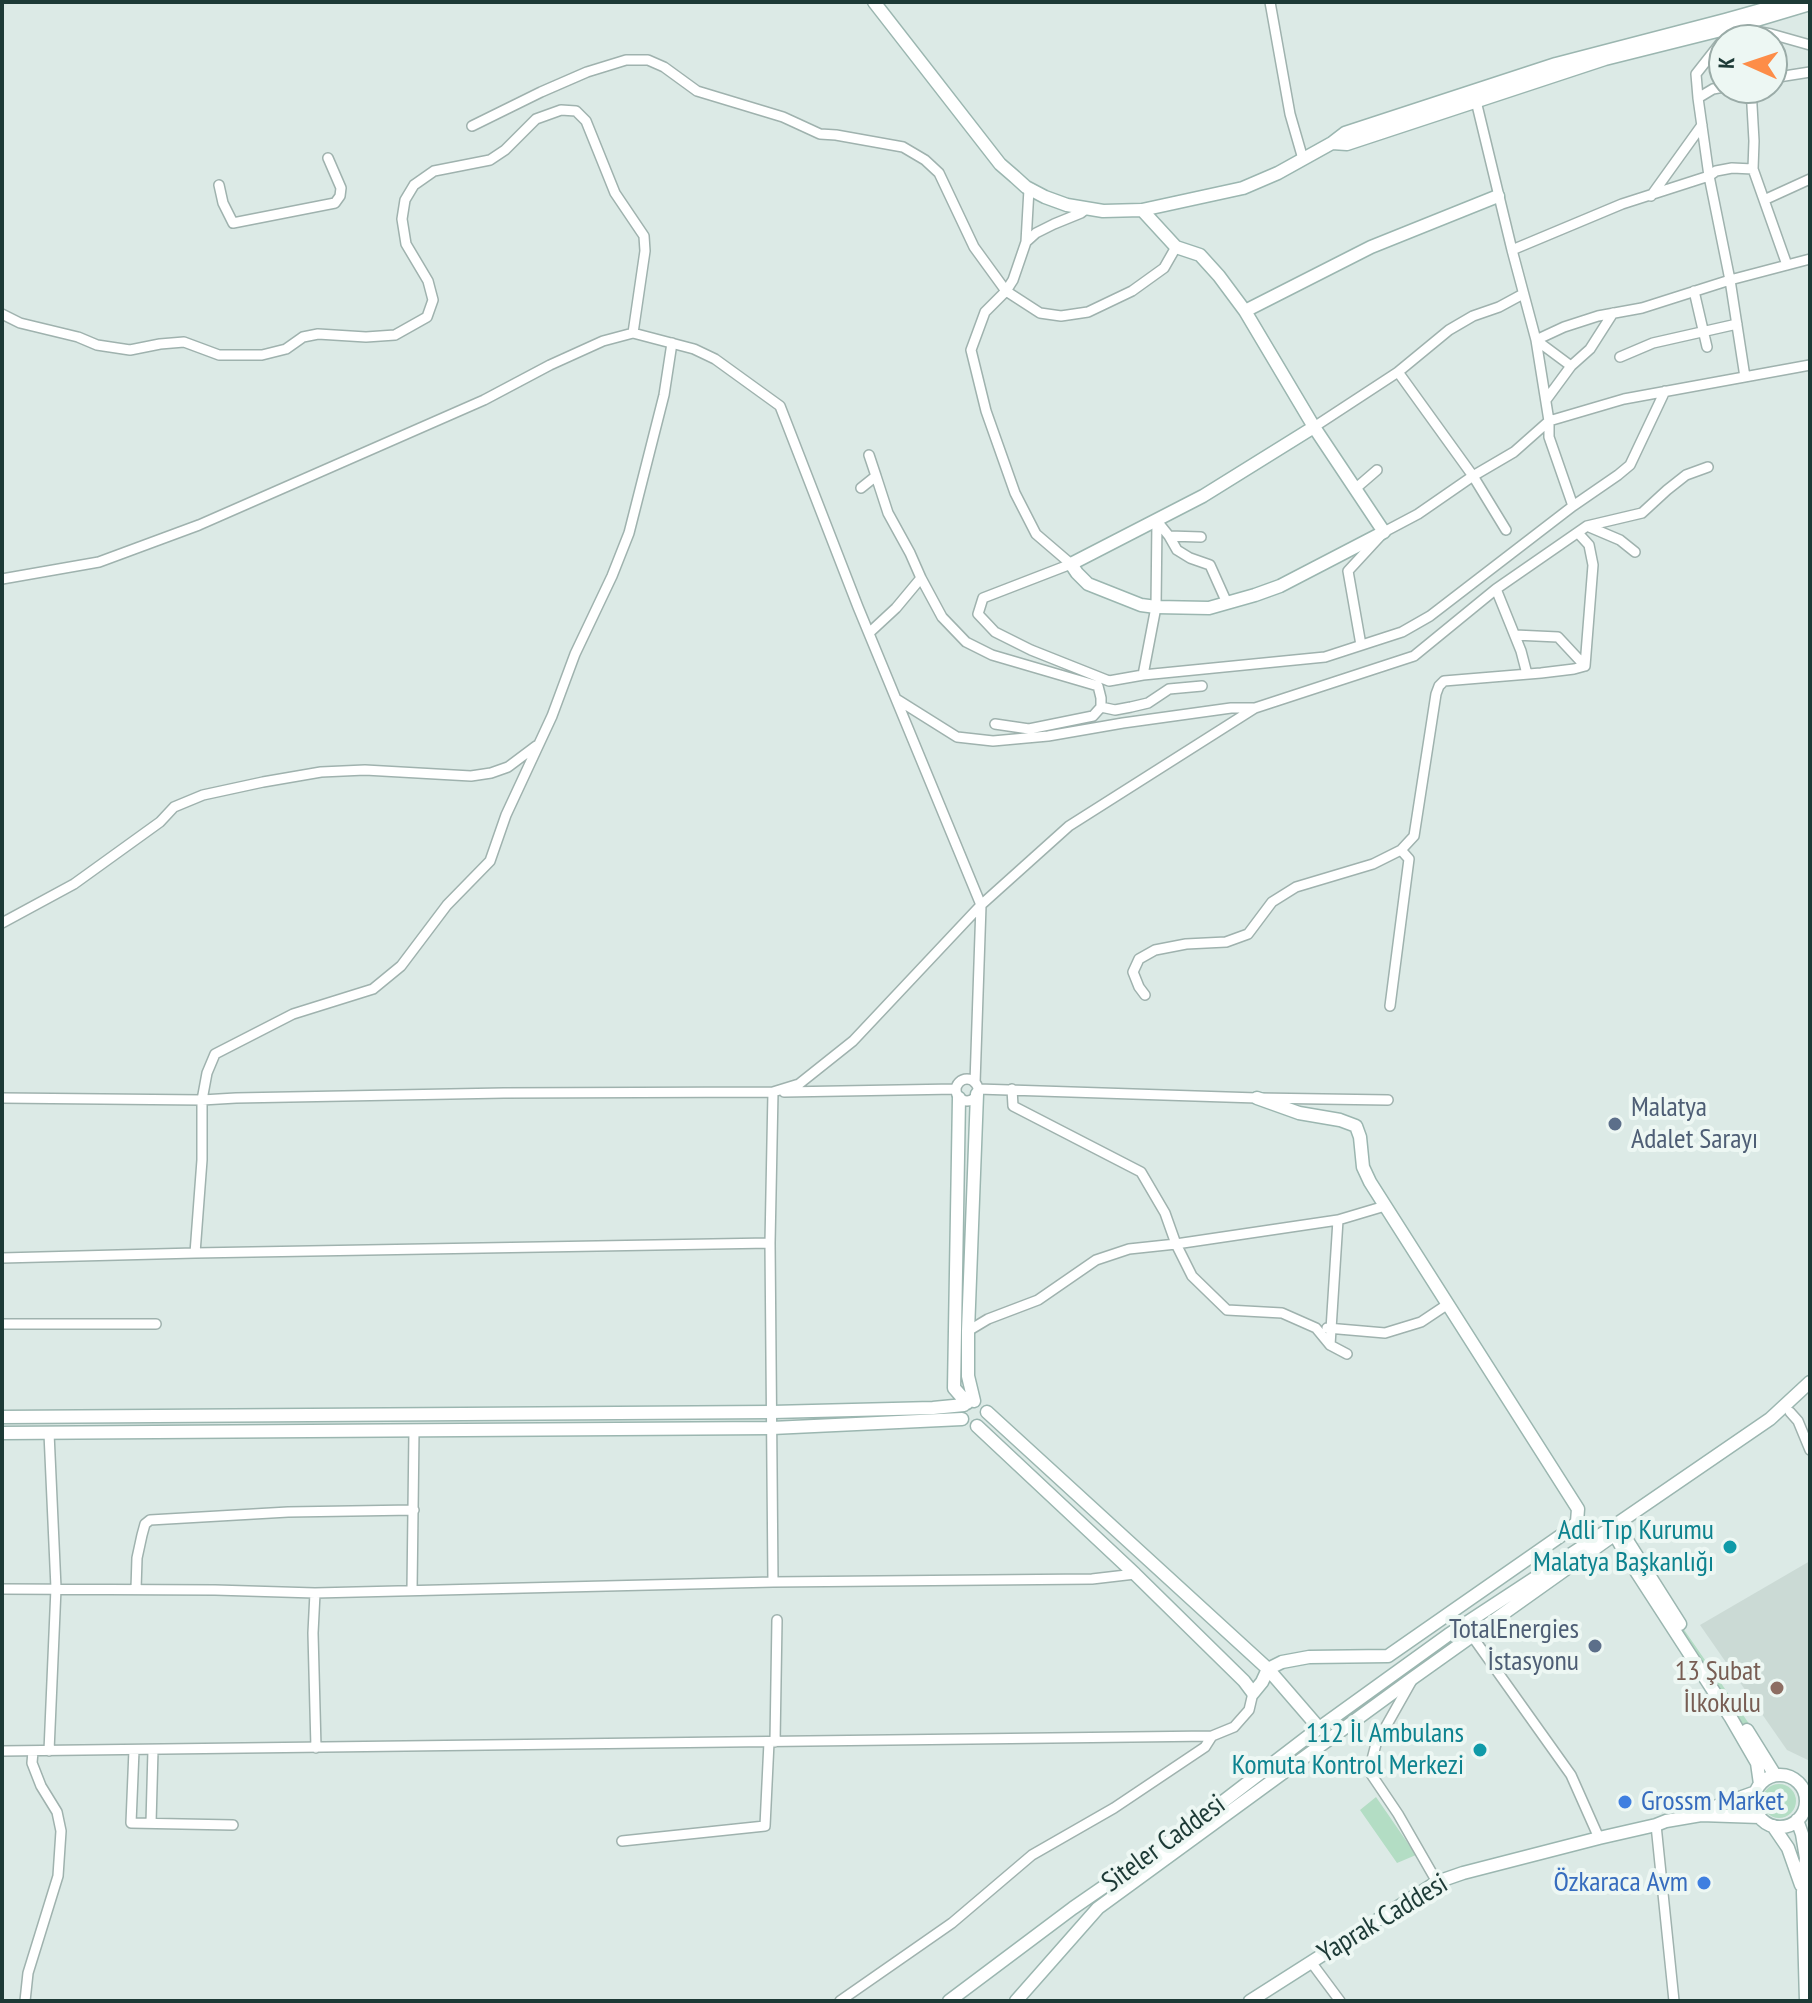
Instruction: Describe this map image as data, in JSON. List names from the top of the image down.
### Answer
{
  "streets": {
    "street": ["Siteler Caddesi", "Yaprak Caddesi"]
  },
  "places": [
    "Malatya Adalet Sarayı",
    "Adli Tıp Kurumu Malatya Başkanlığı",
    "TotalEnergies İstasyonu",
    "13 Şubat İlkokulu",
    "112 İl Ambulans Komuta Kontrol Merkezi",
    "Grossm Market",
    "Özkaraca Avm"
  ],
  "north": "left"
}
